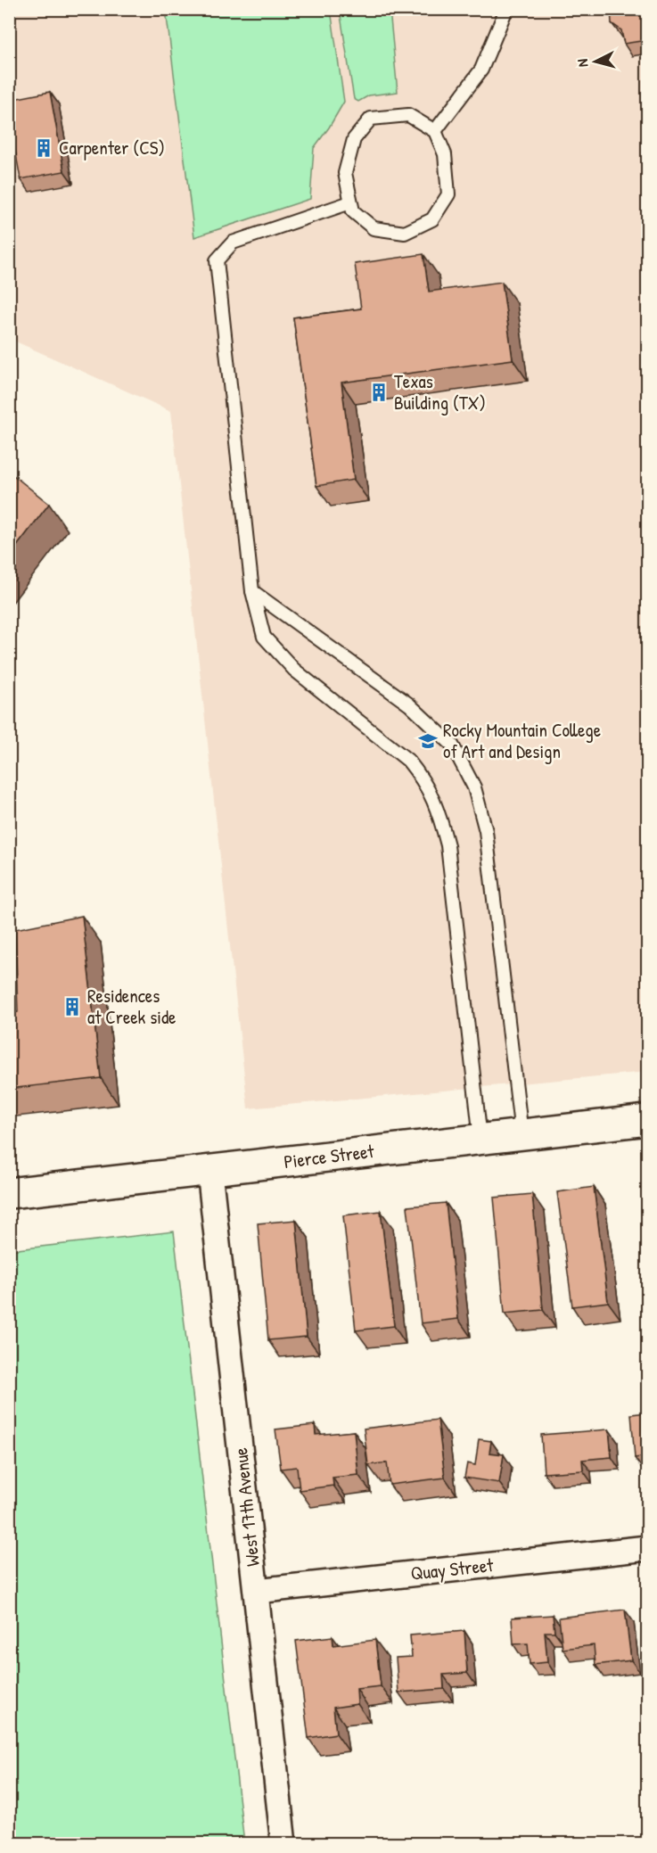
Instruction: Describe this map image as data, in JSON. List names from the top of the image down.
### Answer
{
  "streets": {
    "street": ["Pierce Street", "West 17th Avenue", "Quay Street"]
  },
  "crossings": [
    ["Pierce Street", "West 17th Avenue"],
    ["West 17th Avenue", "Quay Street"]
  ],
  "places": {
    "building": ["Carpenter (CS)", "Texas Building (TX)", "Residences at Creek side"],
    "school or university": ["Rocky Mountain College of Art and Design"]
  },
  "north": "left"
}
